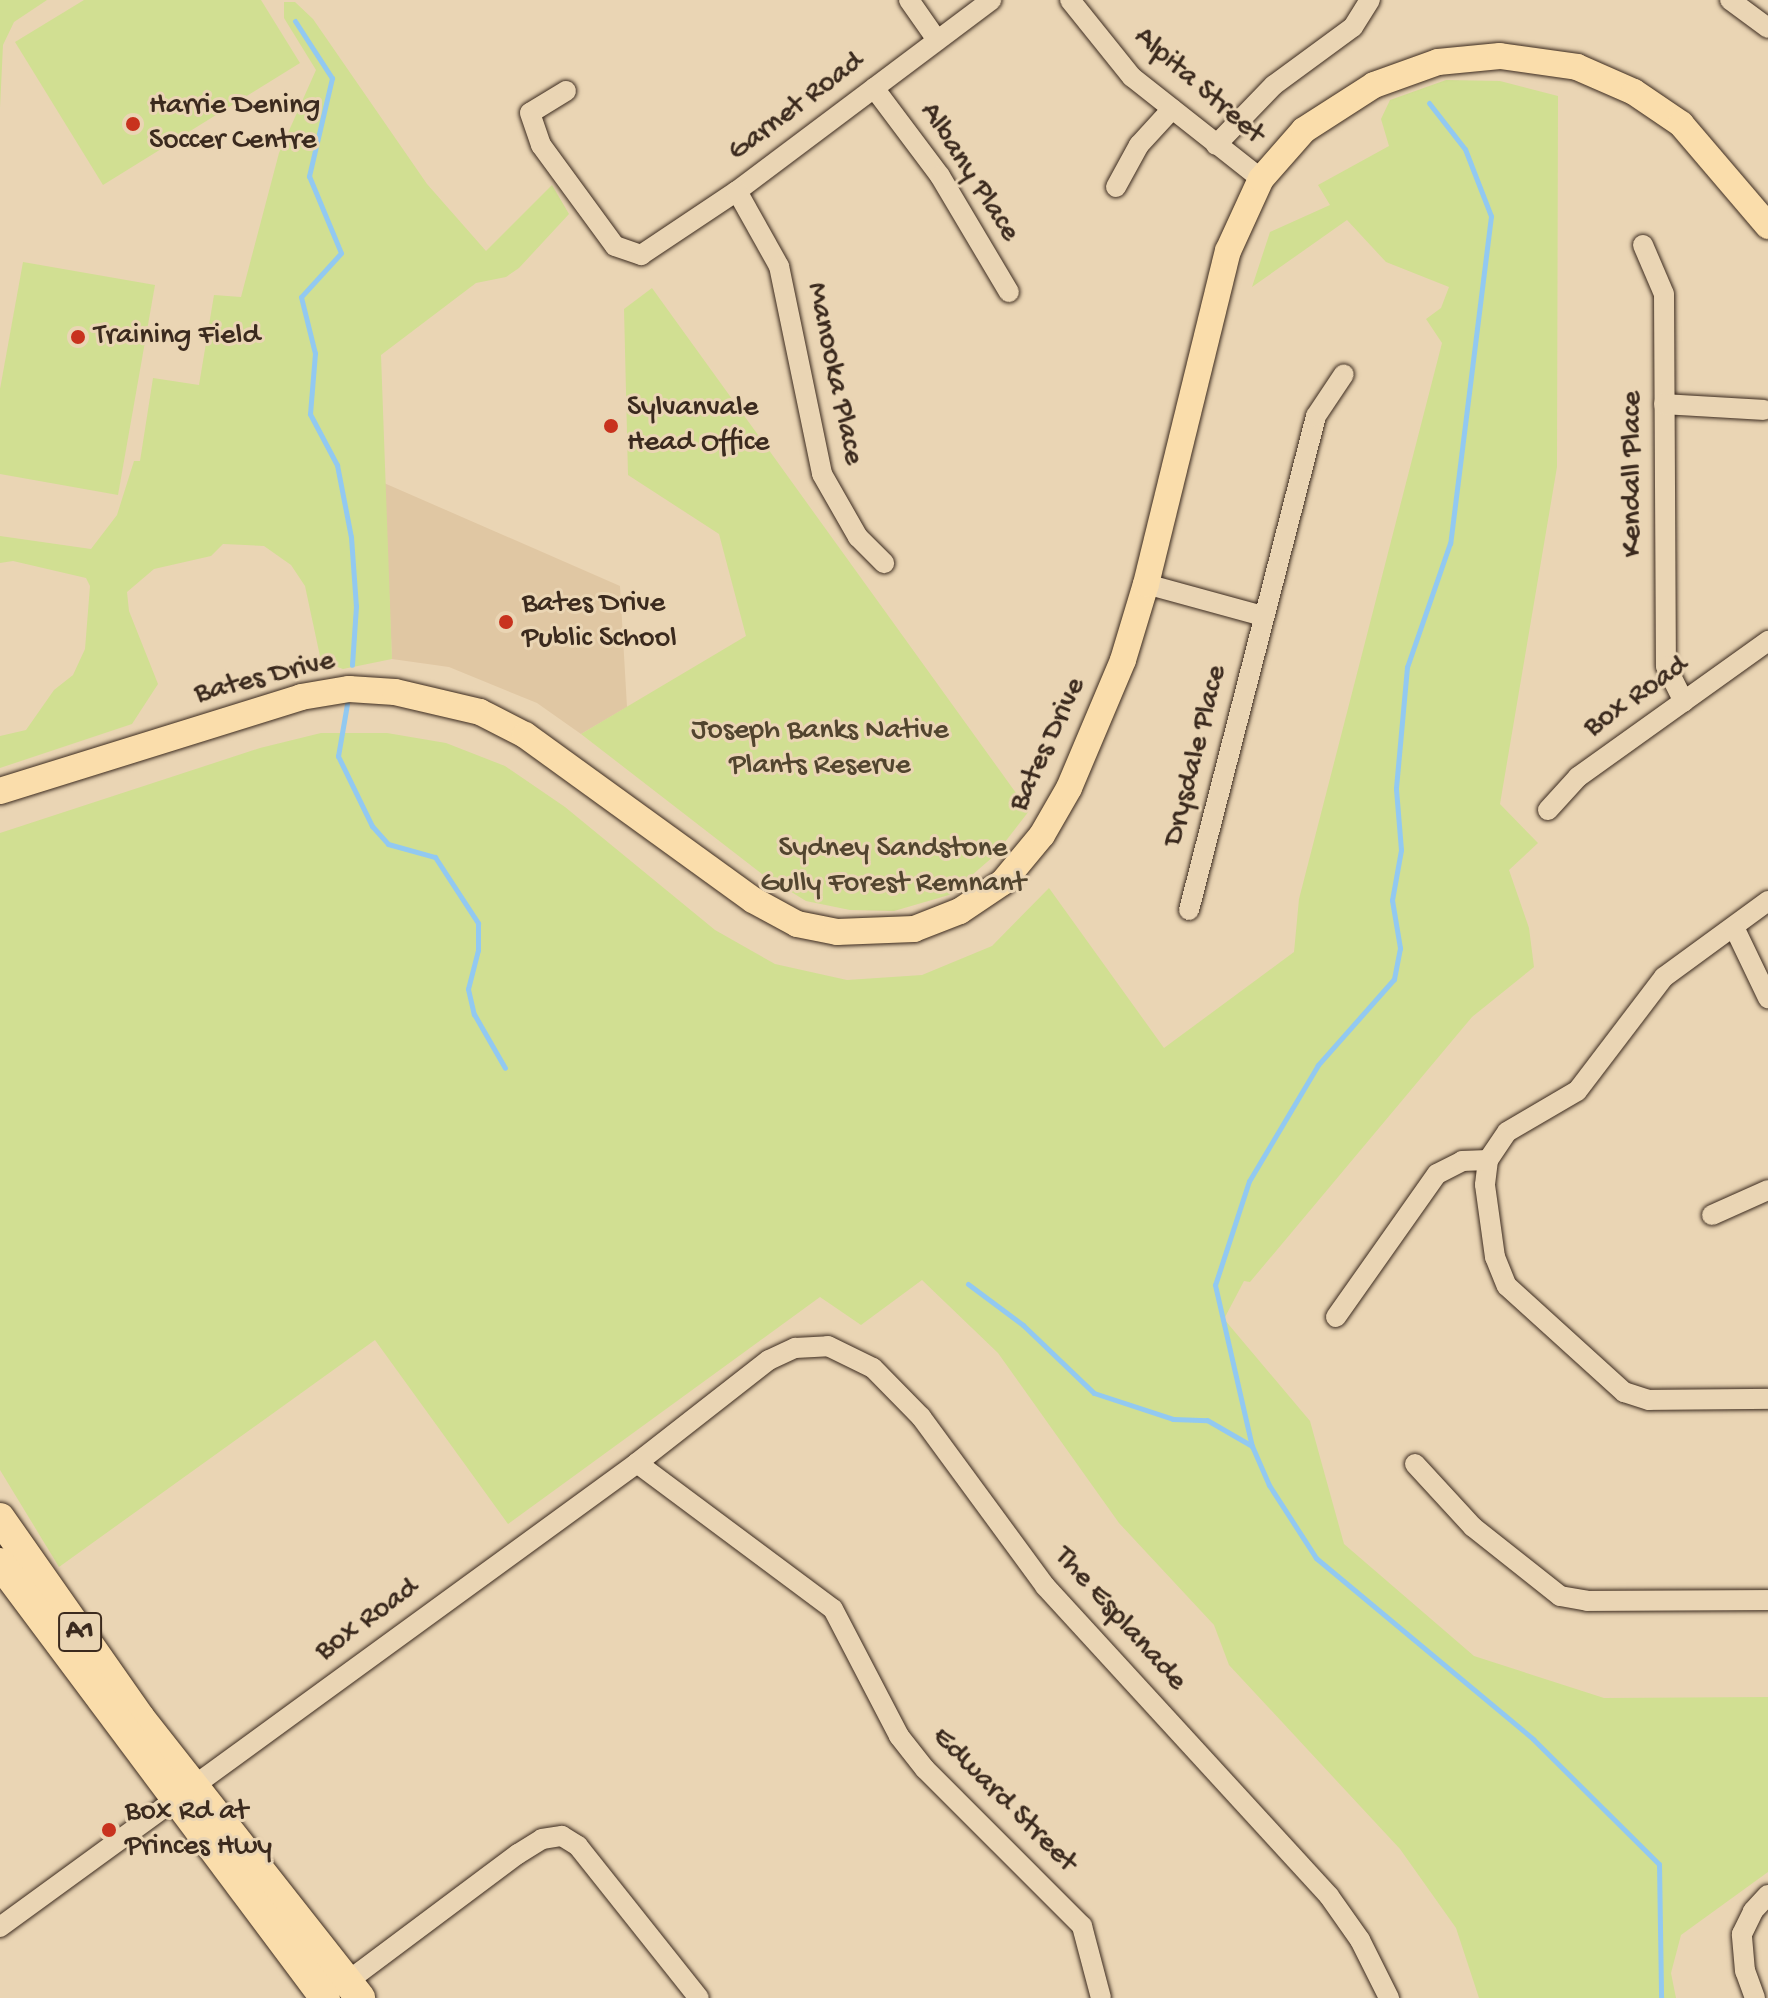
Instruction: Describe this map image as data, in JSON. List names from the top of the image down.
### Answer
{
  "streets": {
    "highway": ["A1"],
    "main road": ["Bates Drive"],
    "street": [
      "Alpita Street",
      "Garnet Road",
      "Albany Place",
      "Manooka Place",
      "Kendall Place",
      "Box Road",
      "Drysdale Place",
      "The Esplanade",
      "Edward Street"
    ]
  },
  "crossings": [
    ["Alpita Street", "Bates Drive"],
    ["Garnet Road", "Albany Place"],
    ["Garnet Road", "Manooka Place"],
    ["Kendall Place", "Box Road"],
    ["Box Road", "The Esplanade"],
    ["Box Road", "A1"],
    ["Box Road", "Edward Street"]
  ],
  "parks": ["Joseph Banks Native Plants Reserve", "Sydney Sandstone Gully Forest Remnant"],
  "places": [
    "Harrie Dening Soccer Centre",
    "Training Field",
    "Sylvanvale Head Office",
    "Bates Drive Public School",
    "Box Rd at Princes Hwy"
  ]
}
